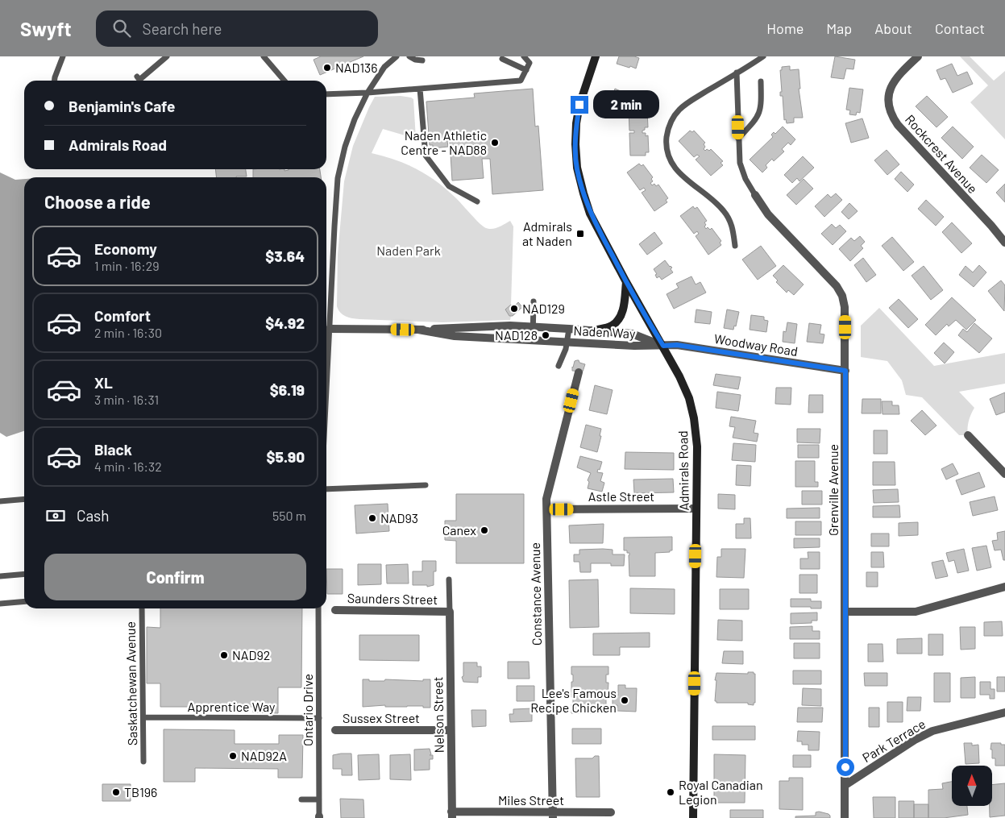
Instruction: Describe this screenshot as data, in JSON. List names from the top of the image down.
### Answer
{
  "streets": {
    "main road": ["Admirals Road"],
    "street": [
      "Rockcrest Avenue",
      "Naden Way",
      "Woodway Road",
      "Grenville Avenue",
      "Astle Street",
      "Constance Avenue",
      "Saunders Street",
      "Nelson Street",
      "Sussex Street",
      "Park Terrace",
      "Miles Street"
    ],
    "lane": ["Saskatchewan Avenue", "Apprentice Way", "Ontario Drive"]
  },
  "crossings": [
    ["Naden Way", "Woodway Road"],
    ["Naden Way", "Admirals Road"],
    ["Woodway Road", "Admirals Road"],
    ["Woodway Road", "Grenville Avenue"],
    ["Admirals Road", "Astle Street"],
    ["Grenville Avenue", "Park Terrace"],
    ["Astle Street", "Constance Avenue"],
    ["Constance Avenue", "Miles Street"],
    ["Saunders Street", "Nelson Street"],
    ["Saskatchewan Avenue", "Apprentice Way"],
    ["Apprentice Way", "Ontario Drive"],
    ["Nelson Street", "Sussex Street"],
    ["Nelson Street", "Miles Street"]
  ],
  "parks": ["Naden Park"],
  "places": {
    "other": [
      "NAD136",
      "Naden Athletic Centre - NAD88",
      "NAD129",
      "NAD128",
      "NAD93",
      "Canex",
      "NAD92",
      "Lee's Famous Recipe Chicken",
      "NAD92A",
      "TB196",
      "Royal Canadian Legion"
    ],
    "transit": ["Admirals at Naden"]
  },
  "north": "top",
  "page": {
    "header": "Swyft",
    "search": "Search here",
    "nav": [
      "Home",
      "Map",
      "About",
      "Contact"
    ],
    "banner": ["Benjamin's Cafe", "Admirals Road"],
    "bubble": "2 min",
    "heading": "Choose a ride",
    "list": [
      {
        "name": "Economy",
        "note": "1 min · 16:29",
        "value": "$3.64"
      },
      {
        "name": "Comfort",
        "note": "2 min · 16:30",
        "value": "$4.92"
      },
      {
        "name": "XL",
        "note": "3 min · 16:31",
        "value": "$6.19"
      },
      {
        "name": "Black",
        "note": "4 min · 16:32",
        "value": "$5.90"
      }
    ],
    "pay": ["Cash", "550 m"],
    "buttons": "Confirm"
  }
}
